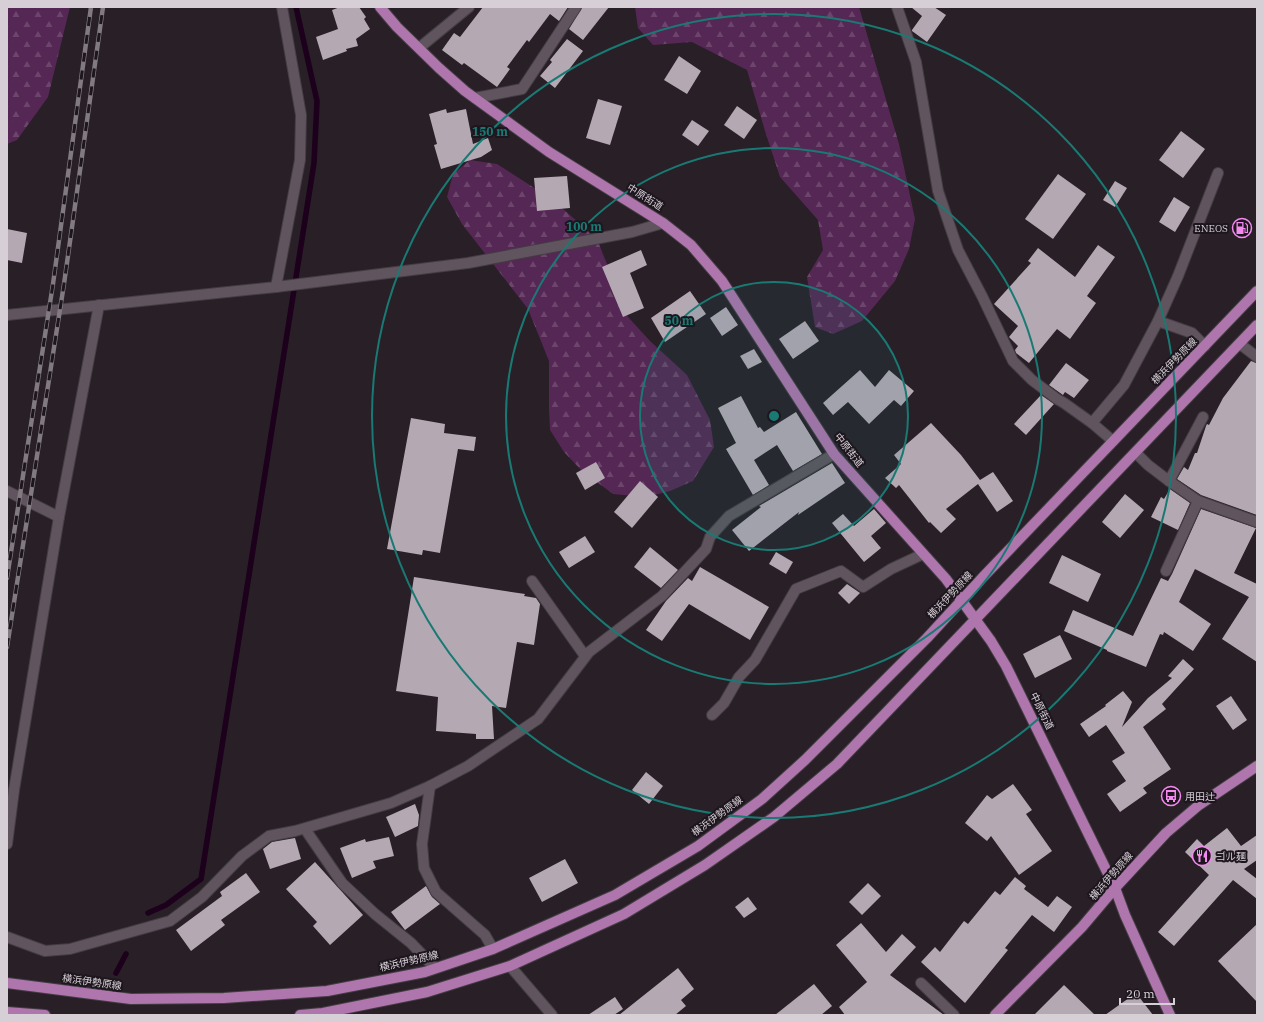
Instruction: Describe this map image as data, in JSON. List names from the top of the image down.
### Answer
{
  "streets": {
    "main road": ["中原街道", "横浜伊勢原線"]
  },
  "crossings": [
    ["中原街道", "横浜伊勢原線"]
  ],
  "places": {
    "fuel station": ["ENEOS"],
    "bus stop": ["用田辻"],
    "restaurant": ["ゴル麺"]
  },
  "scale_bar": "20 m",
  "rings": ["150 m", "100 m", "50 m"]
}
